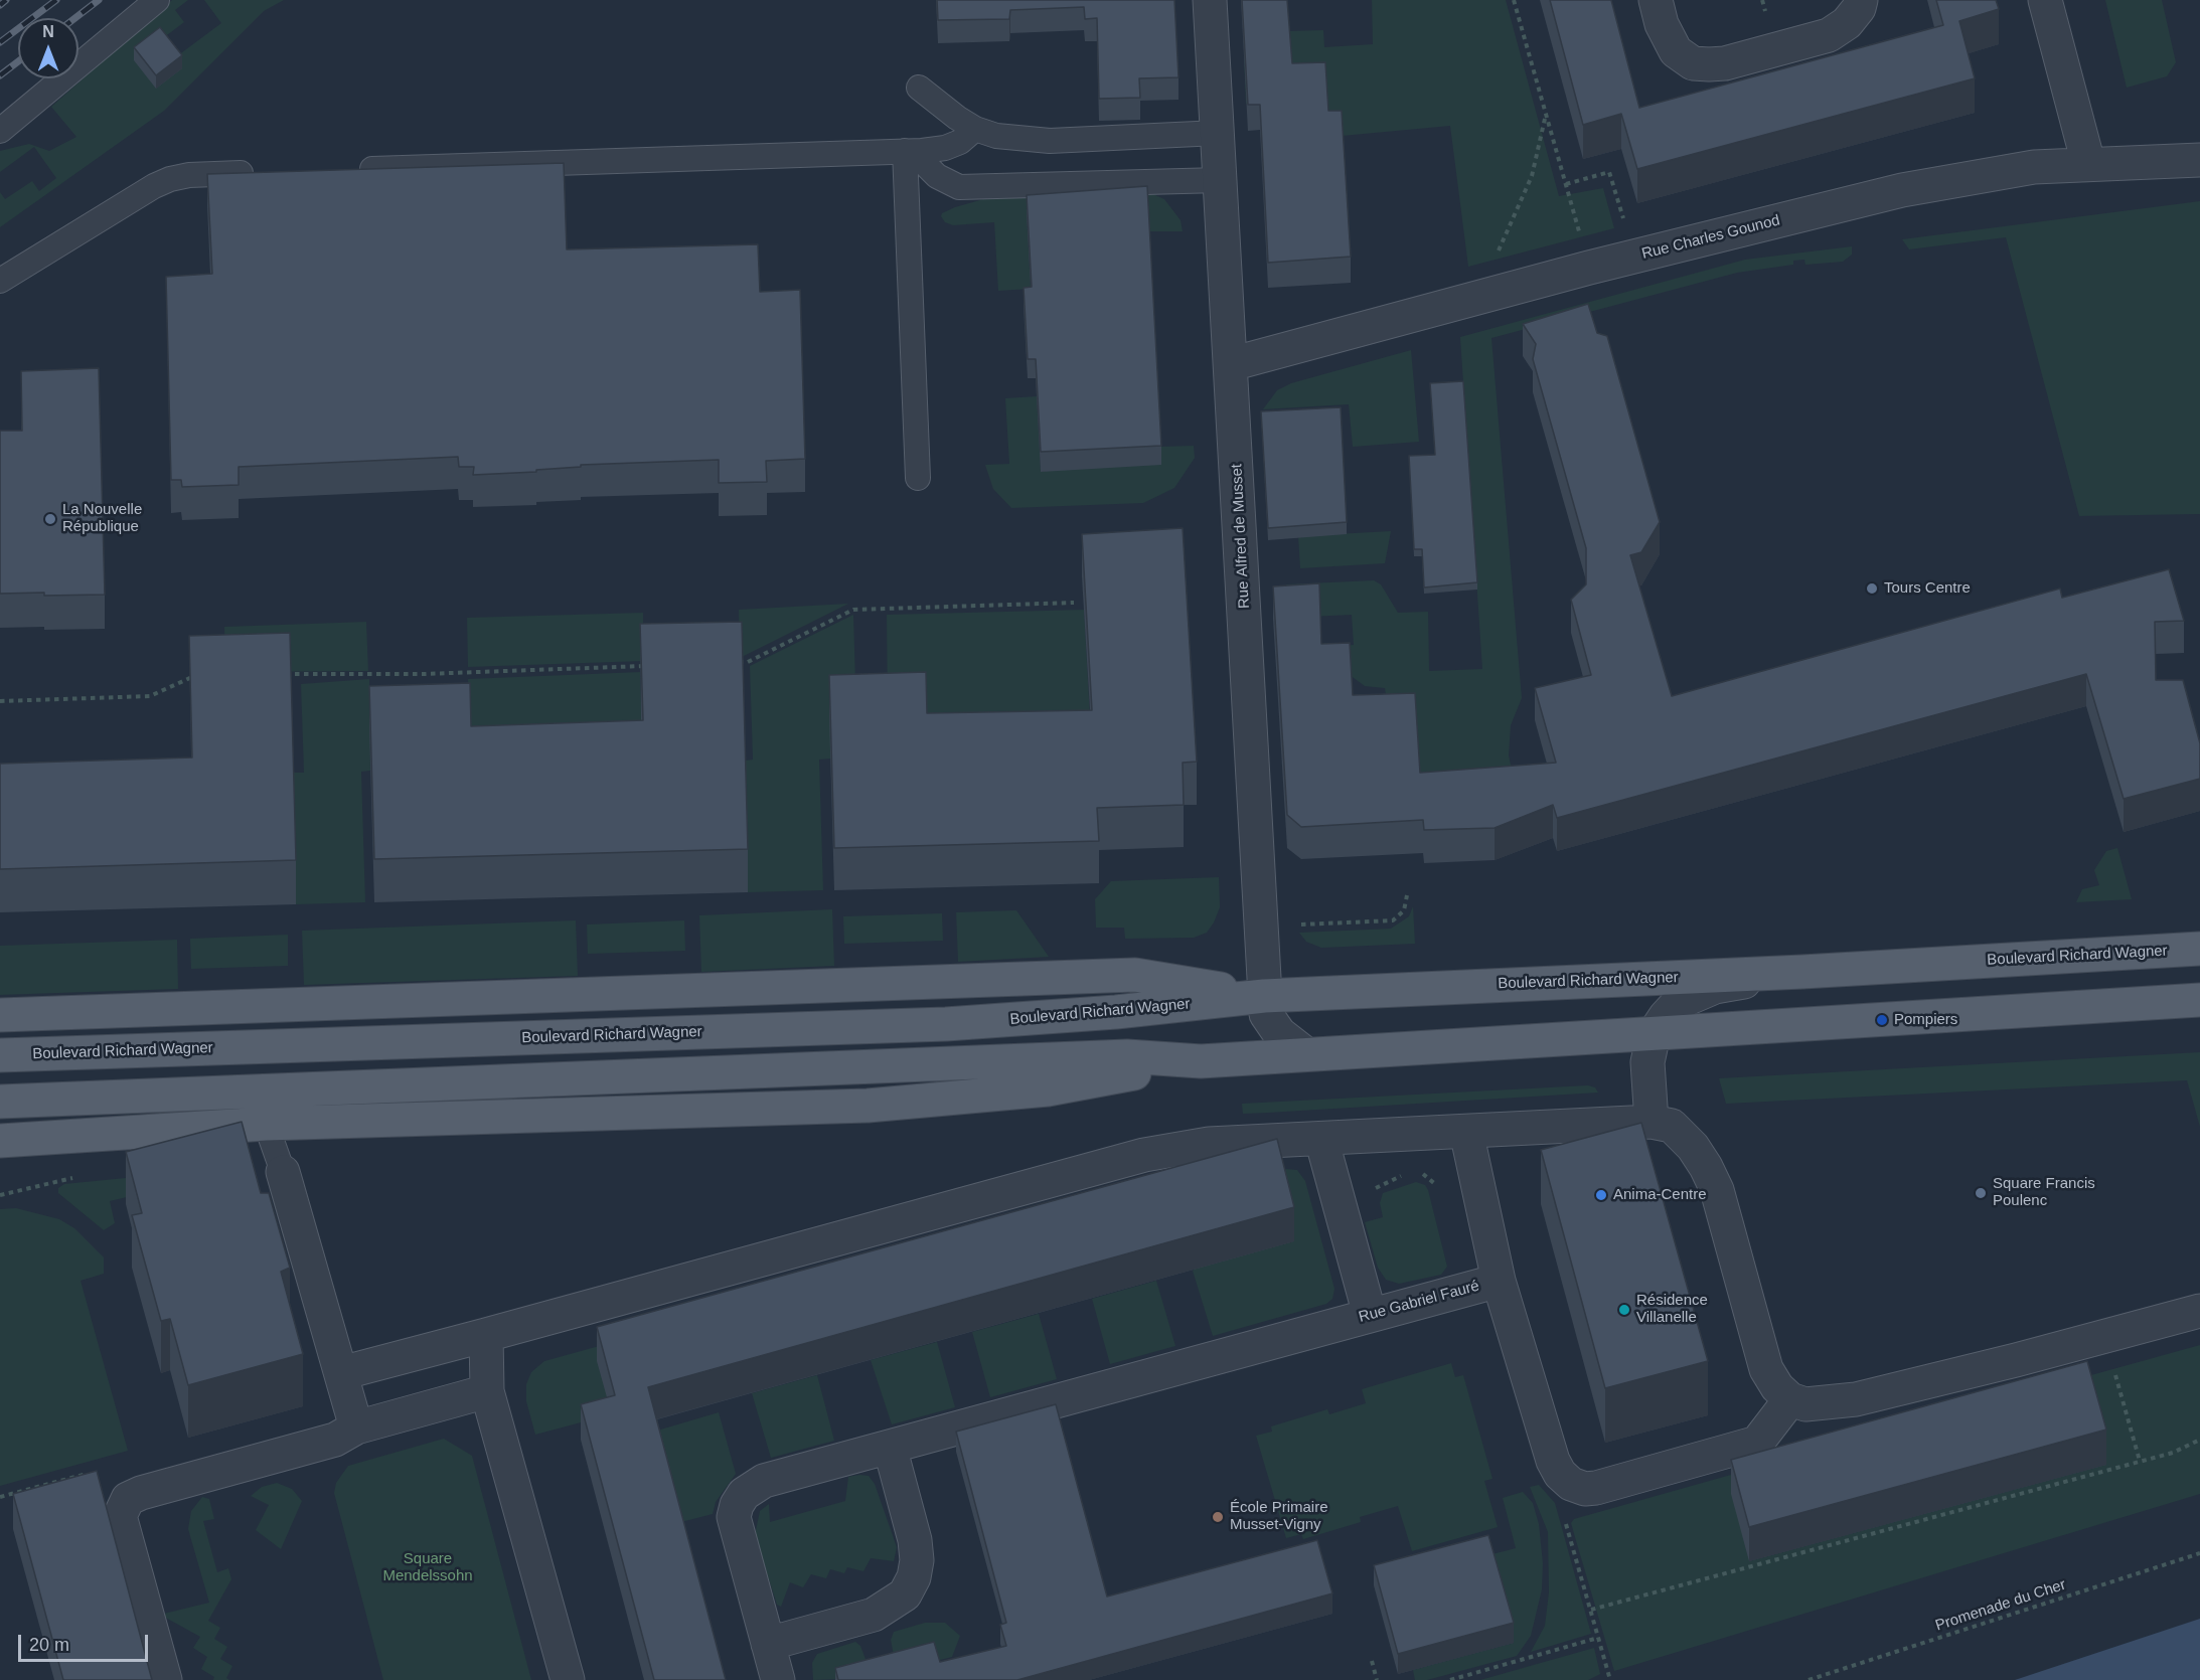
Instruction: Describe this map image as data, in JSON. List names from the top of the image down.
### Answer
{
  "streets": {
    "main road": ["Boulevard Richard Wagner"],
    "street": ["Rue Charles Gounod", "Rue Alfred de Musset", "Rue Gabriel Fauré"],
    "path": ["Promenade du Cher"]
  },
  "crossings": [
    ["Rue Charles Gounod", "Rue Alfred de Musset"],
    ["Rue Alfred de Musset", "Boulevard Richard Wagner"]
  ],
  "parks": ["Square Mendelssohn"],
  "places": [
    "La Nouvelle République",
    "Tours Centre",
    "Pompiers",
    "Square Francis Poulenc",
    "Anima-Centre",
    "Résidence Villanelle",
    "École Primaire Musset-Vigny"
  ],
  "scale_bar": "20 m",
  "north": "top"
}
